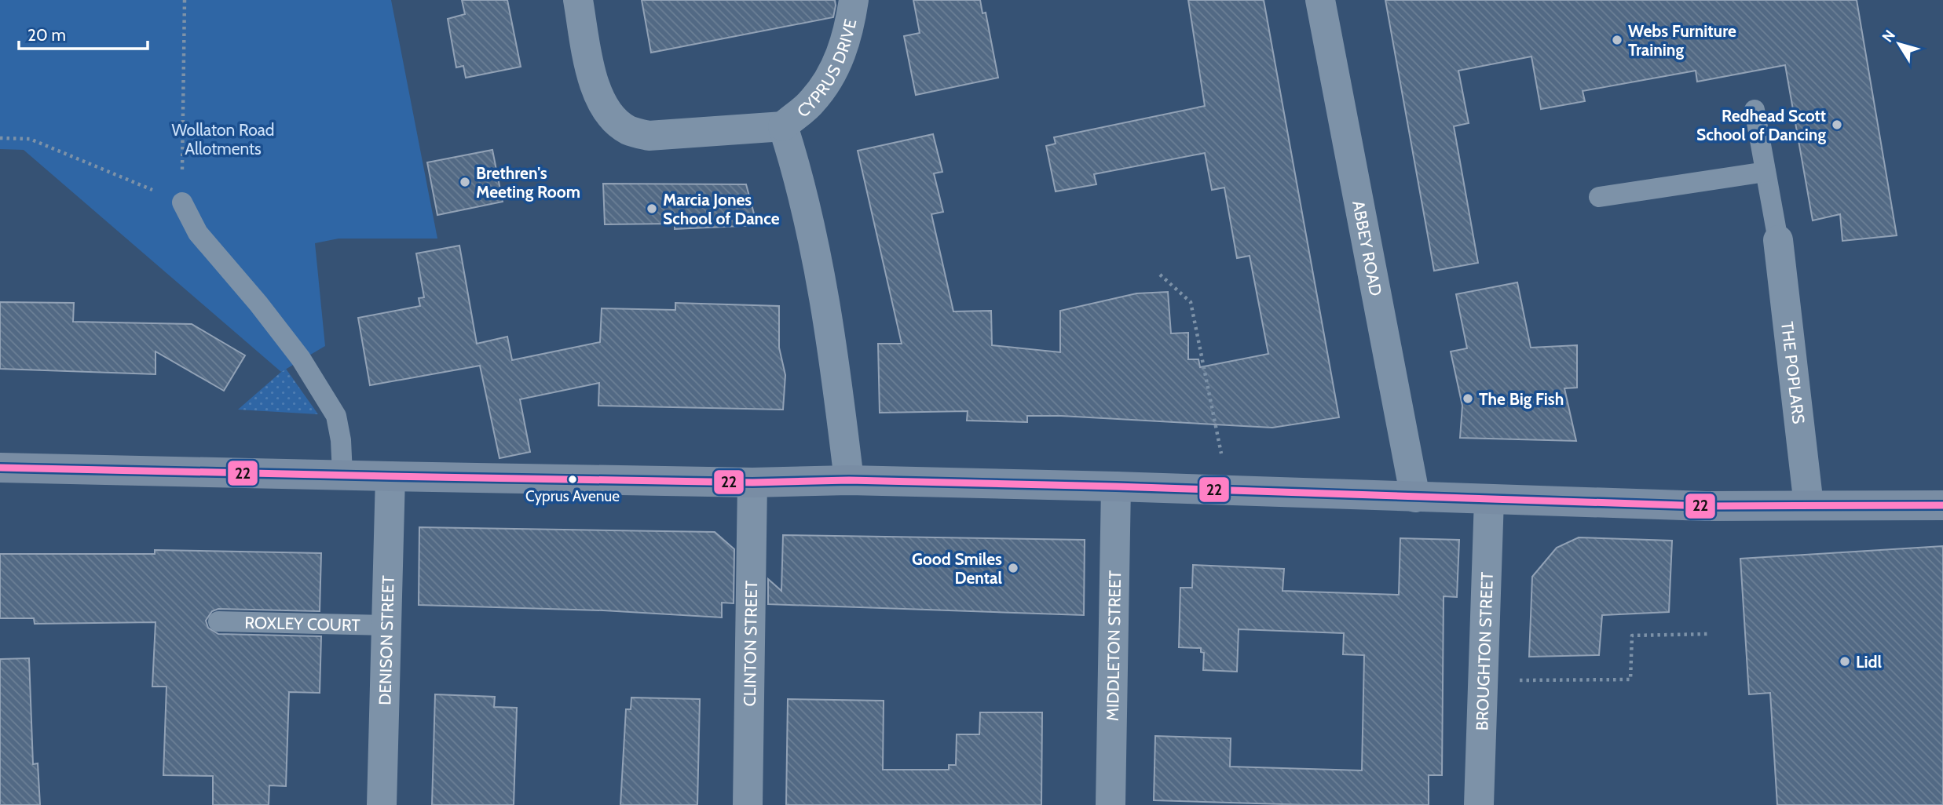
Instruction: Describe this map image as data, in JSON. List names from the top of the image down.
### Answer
{
  "streets": {
    "street": [
      "CYPRUS DRIVE",
      "ABBEY ROAD",
      "THE POPLARS",
      "DENISON STREET",
      "CLINTON STREET",
      "MIDDLETON STREET",
      "BROUGHTON STREET"
    ],
    "lane": ["ROXLEY COURT"]
  },
  "crossings": [
    ["ROXLEY COURT", "DENISON STREET"]
  ],
  "parks": ["Wollaton Road Allotments"],
  "places": [
    "Webs Furniture Training",
    "Redhead Scott School of Dancing",
    "Brethren's Meeting Room",
    "Marcia Jones School of Dance",
    "The Big Fish",
    "Cyprus Avenue",
    "Good Smiles Dental",
    "Lidl"
  ],
  "lines": ["transit line 22"],
  "scale_bar": "20 m",
  "north": "top left"
}
